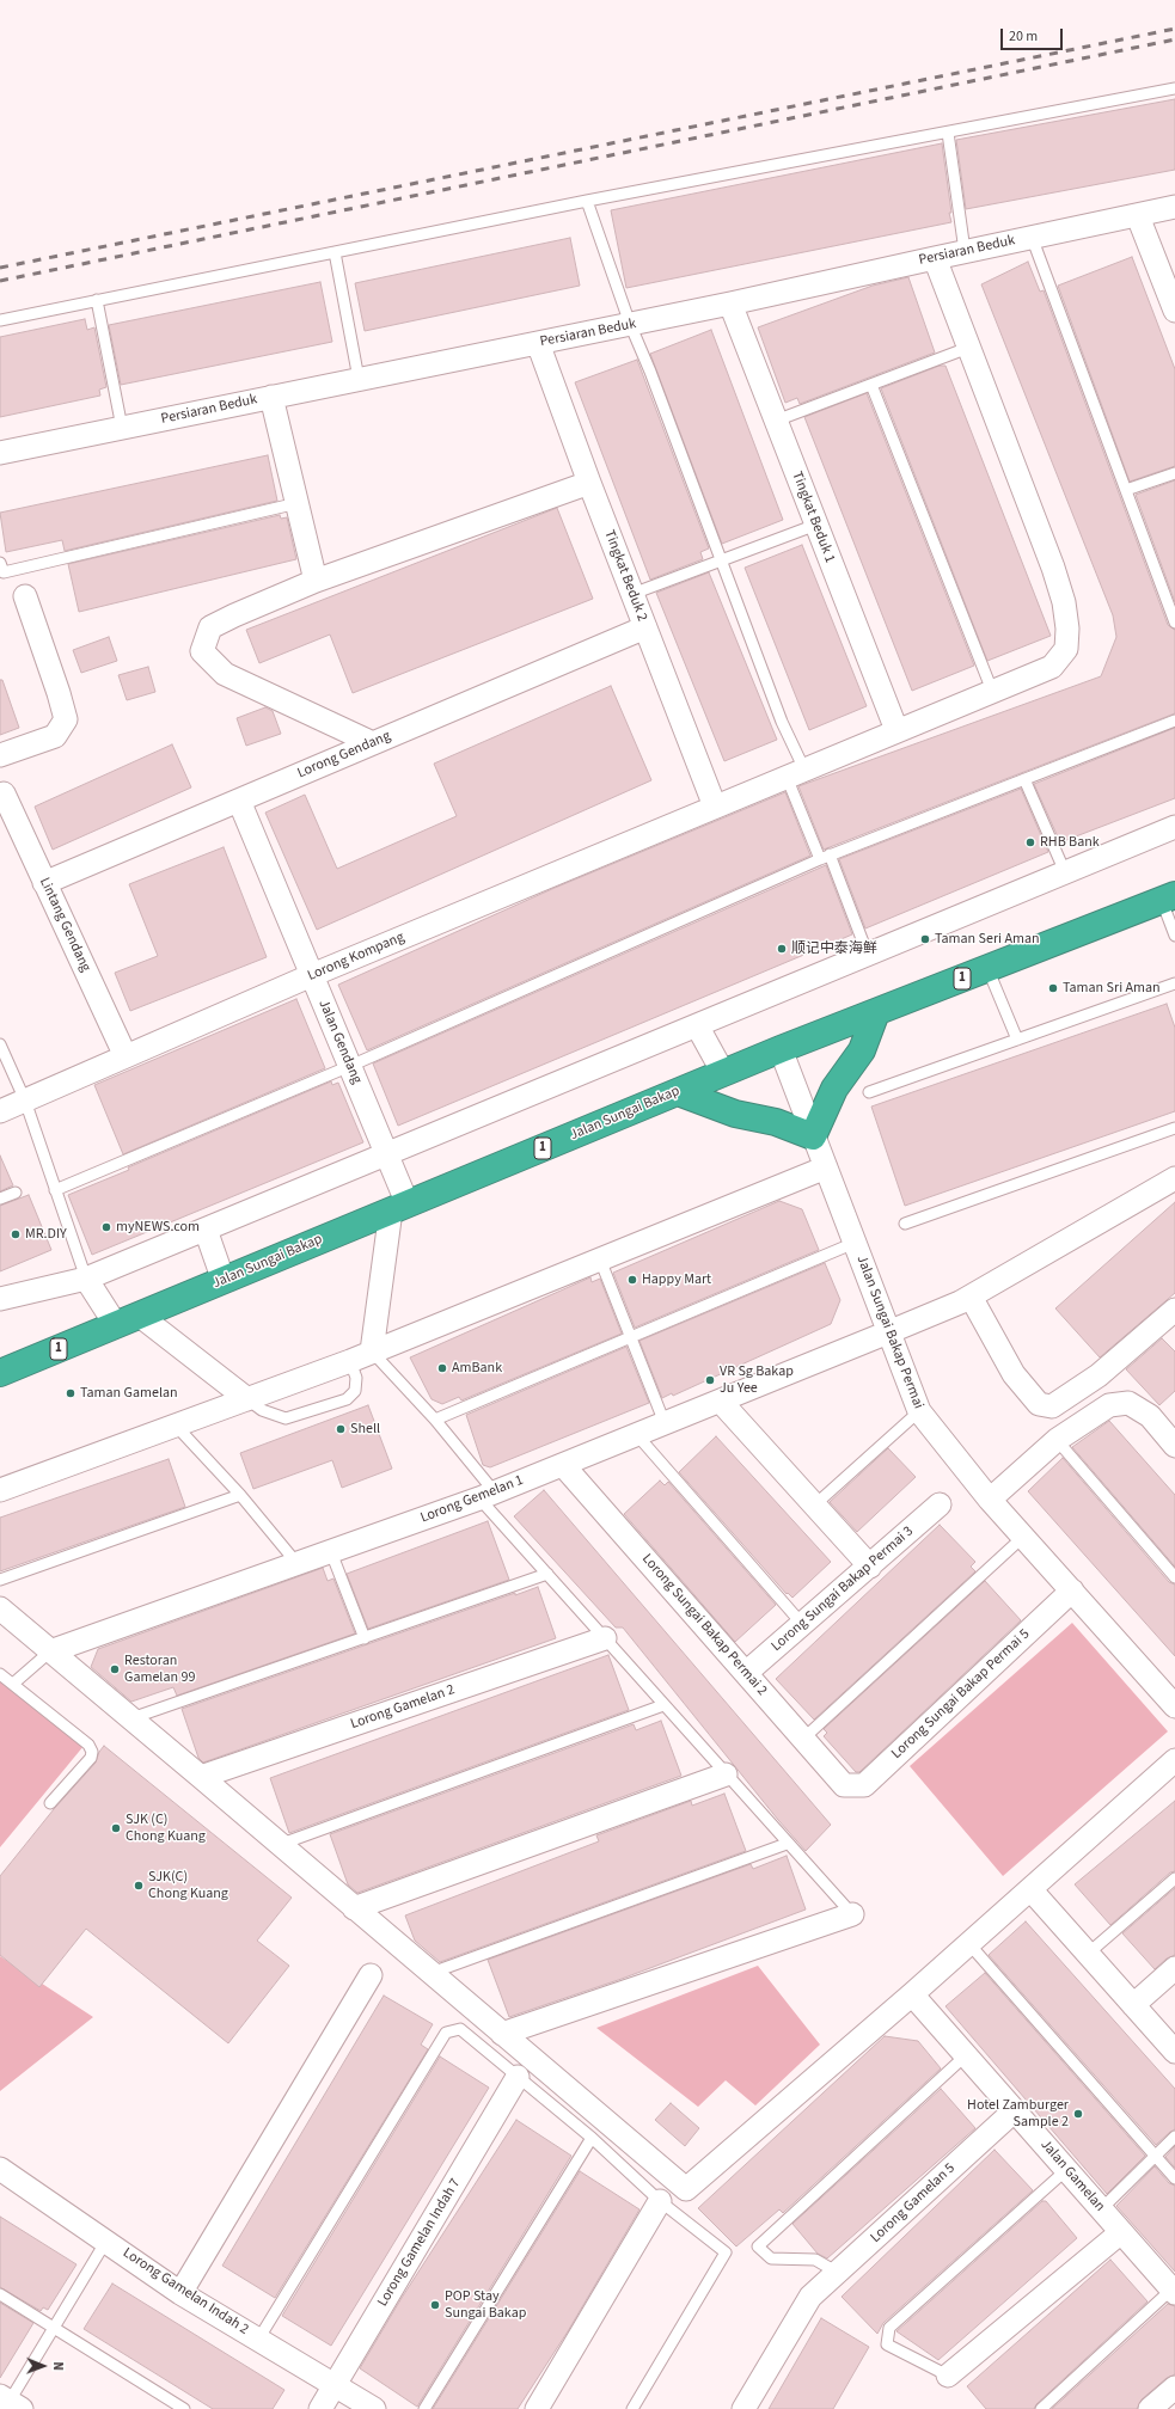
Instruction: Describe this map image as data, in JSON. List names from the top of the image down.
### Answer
{
  "streets": {
    "highway": ["1", "Jalan Sungai Bakap"],
    "street": [
      "Persiaran Beduk",
      "Tingkat Beduk 1",
      "Tingkat Beduk 2",
      "Lorong Gendang",
      "Lintang Gendang",
      "Lorong Kompang",
      "Jalan Gendang",
      "Jalan Sungai Bakap Permai",
      "Lorong Gemelan 1",
      "Lorong Sungai Bakap Permai 3",
      "Lorong Sungai Bakap Permai 2",
      "Lorong Sungai Bakap Permai 5",
      "Lorong Gamelan 2",
      "Jalan Gamelan",
      "Lorong Gamelan 5",
      "Lorong Gamelan Indah 7",
      "Lorong Gamelan Indah 2"
    ]
  },
  "crossings": [
    ["Persiaran Beduk", "Tingkat Beduk 1"],
    ["Persiaran Beduk", "Tingkat Beduk 2"],
    ["Persiaran Beduk", "Lorong Kompang"],
    ["Tingkat Beduk 1", "Lorong Kompang"],
    ["Tingkat Beduk 2", "Lorong Gendang"],
    ["Tingkat Beduk 2", "Lorong Kompang"],
    ["Lorong Gendang", "Lintang Gendang"],
    ["Lorong Gendang", "Jalan Gendang"],
    ["Lintang Gendang", "Lorong Kompang"],
    ["Lorong Kompang", "Jalan Gendang"],
    ["Jalan Gendang", "Jalan Sungai Bakap"],
    ["Jalan Sungai Bakap", "Jalan Sungai Bakap Permai"],
    ["Jalan Sungai Bakap Permai", "Lorong Gemelan 1"],
    ["Jalan Sungai Bakap Permai", "Lorong Sungai Bakap Permai 5"],
    ["Lorong Gemelan 1", "Lorong Sungai Bakap Permai 2"],
    ["Lorong Sungai Bakap Permai 3", "Lorong Sungai Bakap Permai 2"],
    ["Lorong Sungai Bakap Permai 2", "Lorong Sungai Bakap Permai 5"],
    ["Jalan Gamelan", "Lorong Gamelan 5"],
    ["Lorong Gamelan Indah 7", "Lorong Gamelan Indah 2"]
  ],
  "places": [
    "RHB Bank",
    "Taman Seri Aman",
    "顺记中泰海鲜",
    "Taman Sri Aman",
    "myNEWS.com",
    "MR.DIY",
    "Happy Mart",
    "AmBank",
    "VR Sg Bakap Ju Yee",
    "Taman Gamelan",
    "Shell",
    "Restoran Gamelan 99",
    "SJK (C) Chong Kuang",
    "SJK(C) Chong Kuang",
    "Hotel Zamburger Sample 2",
    "POP Stay Sungai Bakap"
  ],
  "scale_bar": "20 m",
  "north": "right"
}
